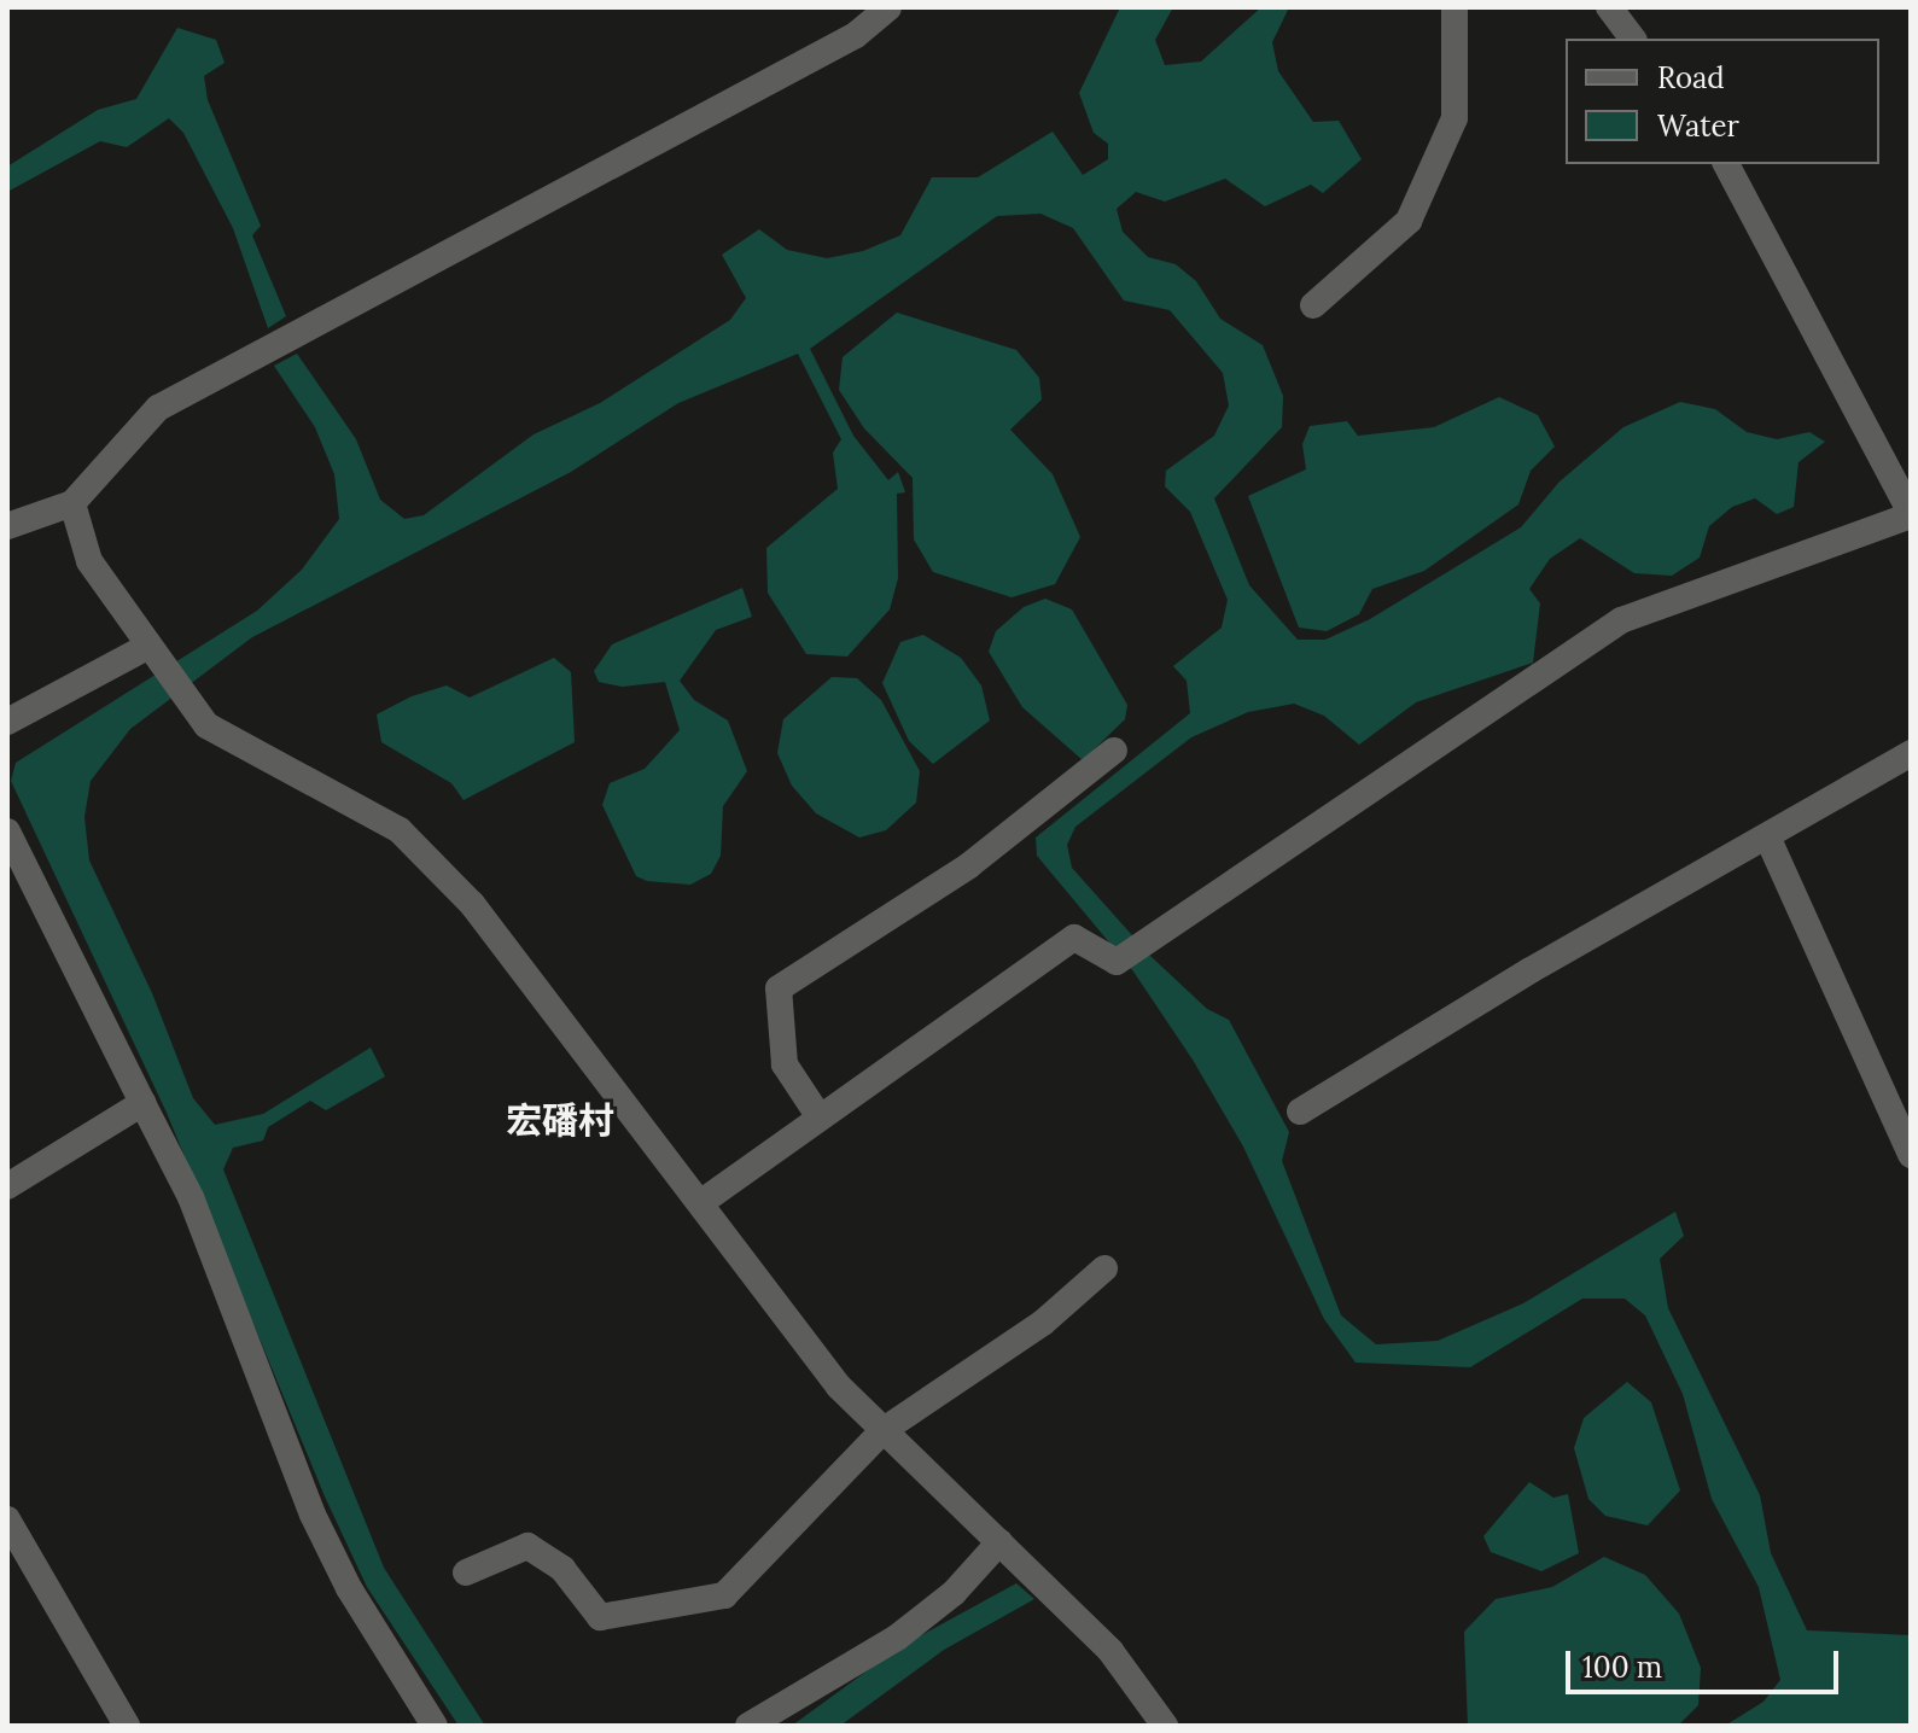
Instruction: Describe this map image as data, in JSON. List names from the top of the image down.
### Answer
{
  "districts": ["宏磻村"],
  "legend": ["Road", "Water"],
  "scale_bar": "100 m"
}
